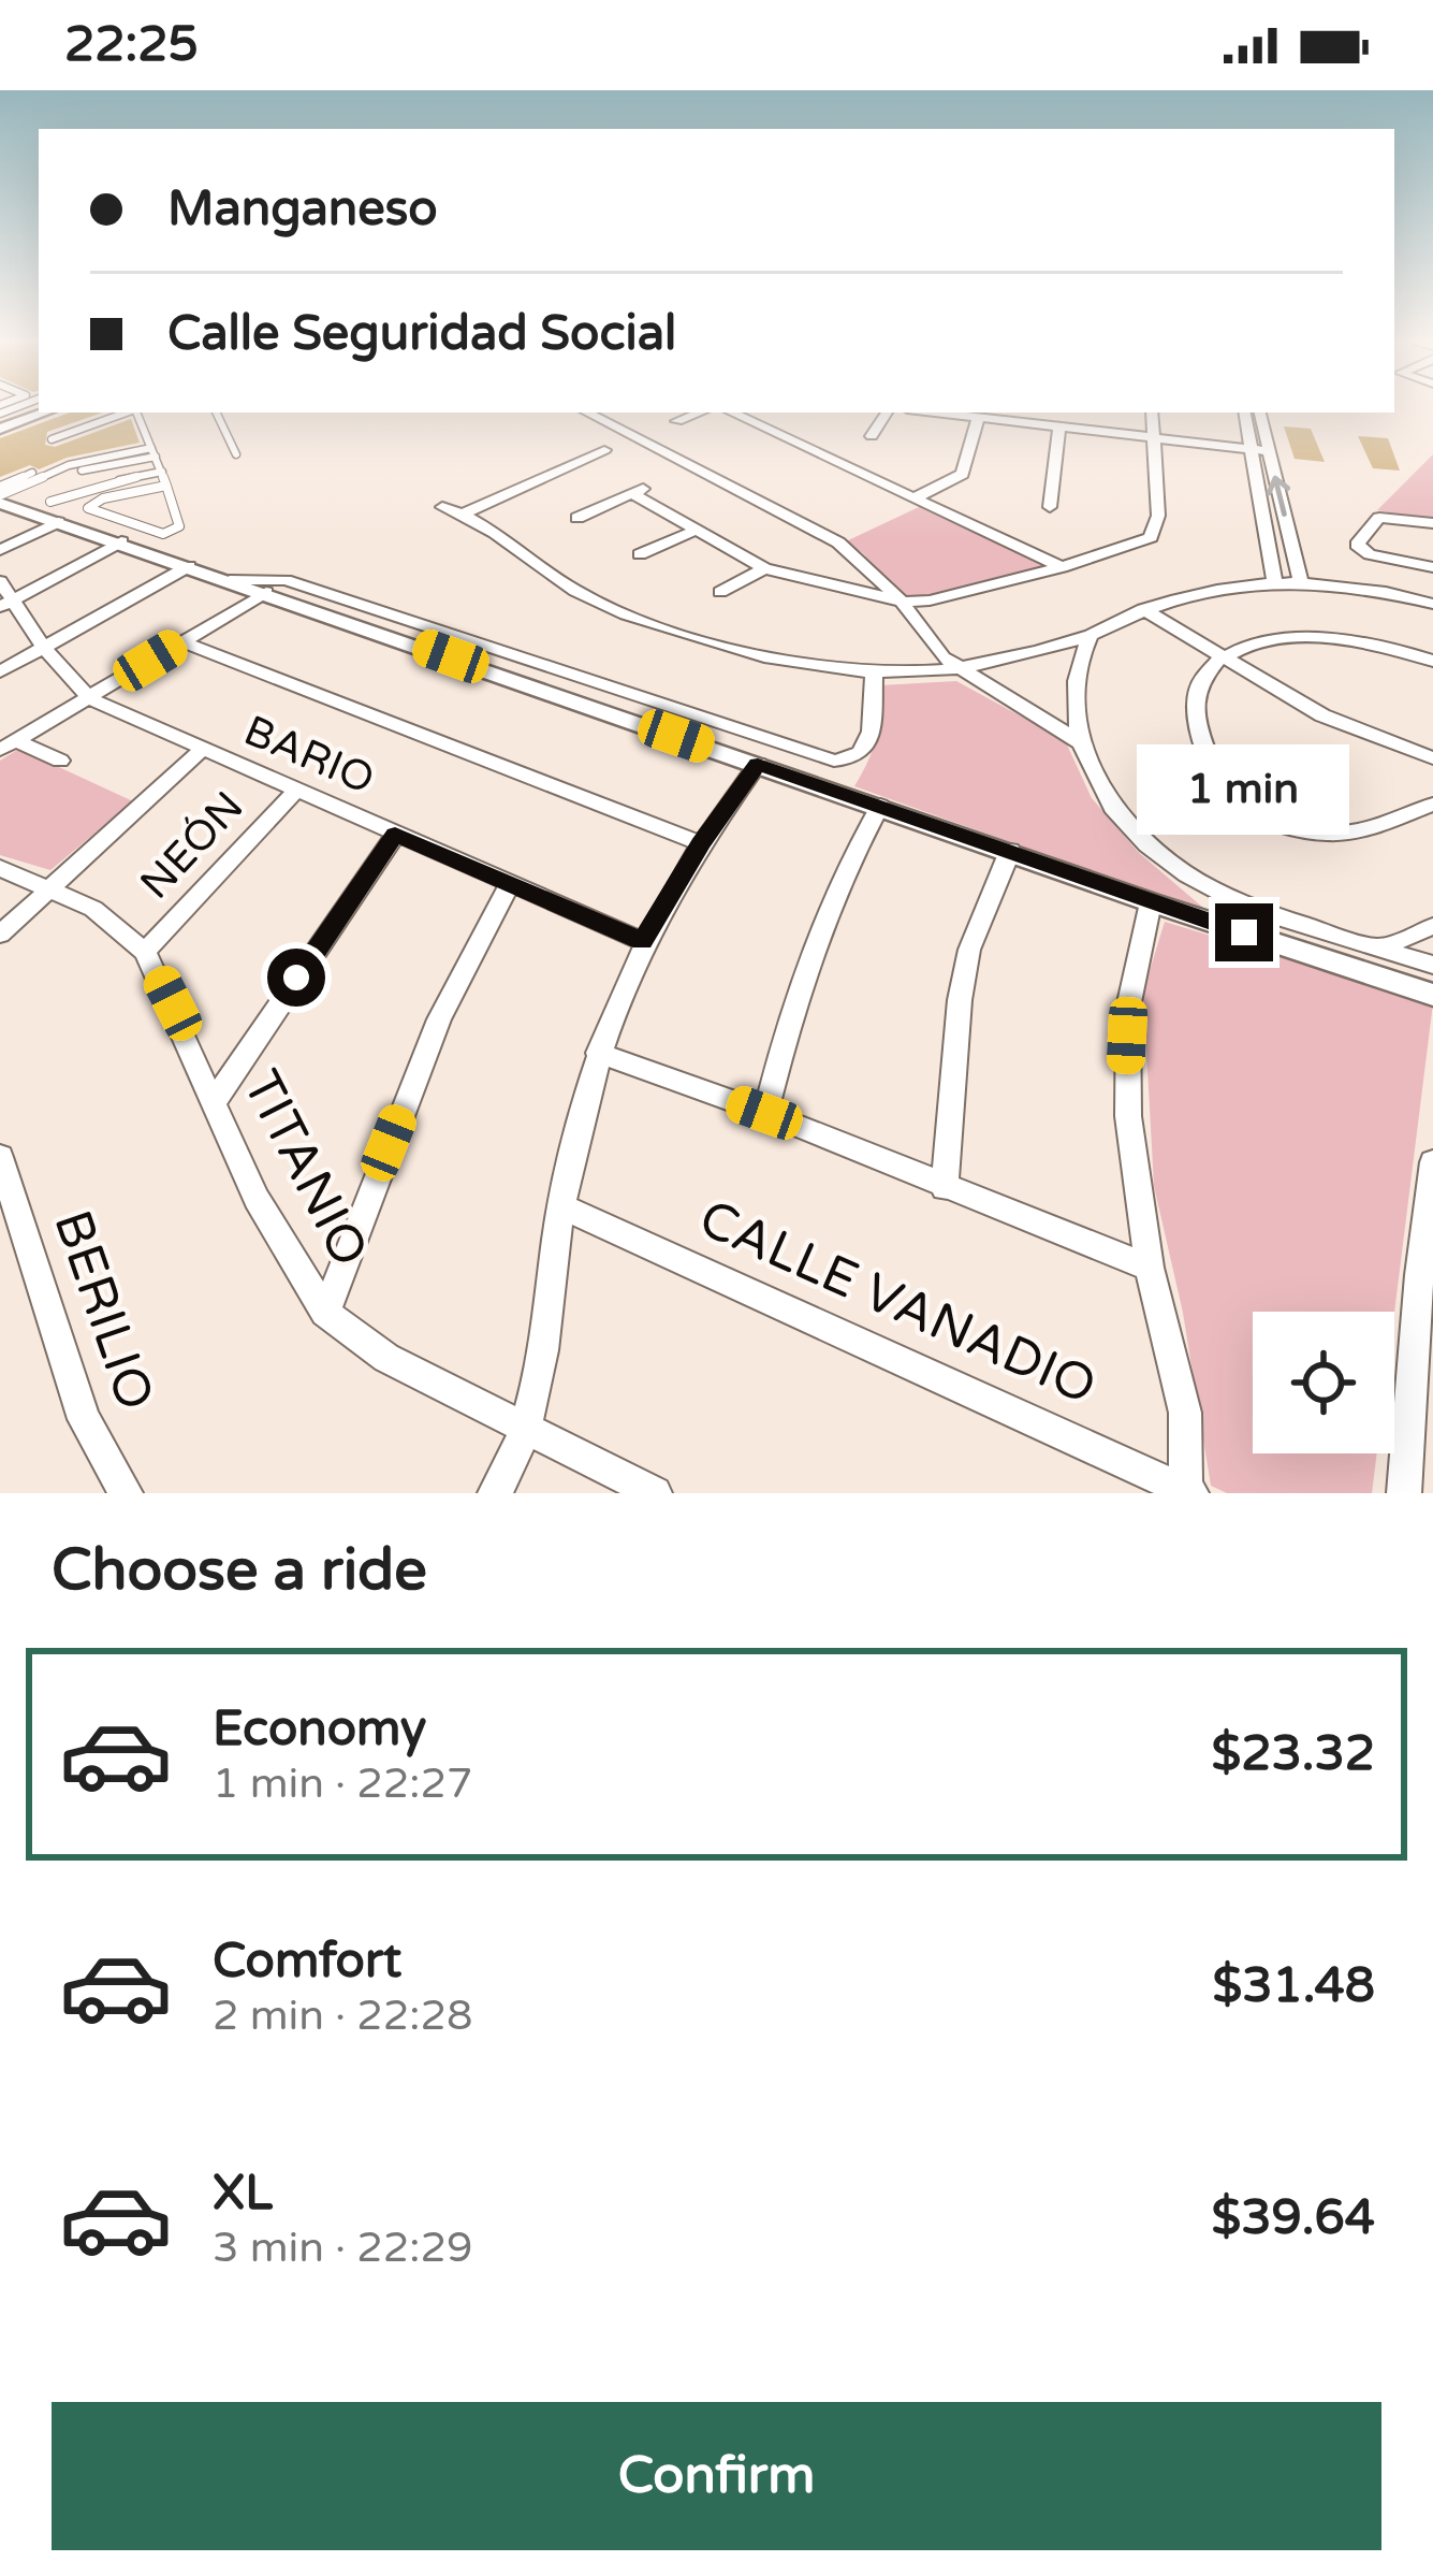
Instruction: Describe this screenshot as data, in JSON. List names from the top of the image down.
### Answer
{
  "streets": {
    "street": [
      "BARIO",
      "NEÓN",
      "TITANIO",
      "CALLE VANADIO",
      "BERILIO"
    ]
  },
  "crossings": [
    ["BARIO", "NEÓN"],
    ["NEÓN", "TITANIO"]
  ],
  "page": {
    "status": "22:25",
    "banner": ["Manganeso", "Calle Seguridad Social"],
    "bubble": "1 min",
    "heading": "Choose a ride",
    "list": [
      {
        "name": "Economy",
        "note": "1 min · 22:27",
        "value": "$23.32"
      },
      {
        "name": "Comfort",
        "note": "2 min · 22:28",
        "value": "$31.48"
      },
      {
        "name": "XL",
        "note": "3 min · 22:29",
        "value": "$39.64"
      }
    ],
    "buttons": "Confirm"
  }
}
